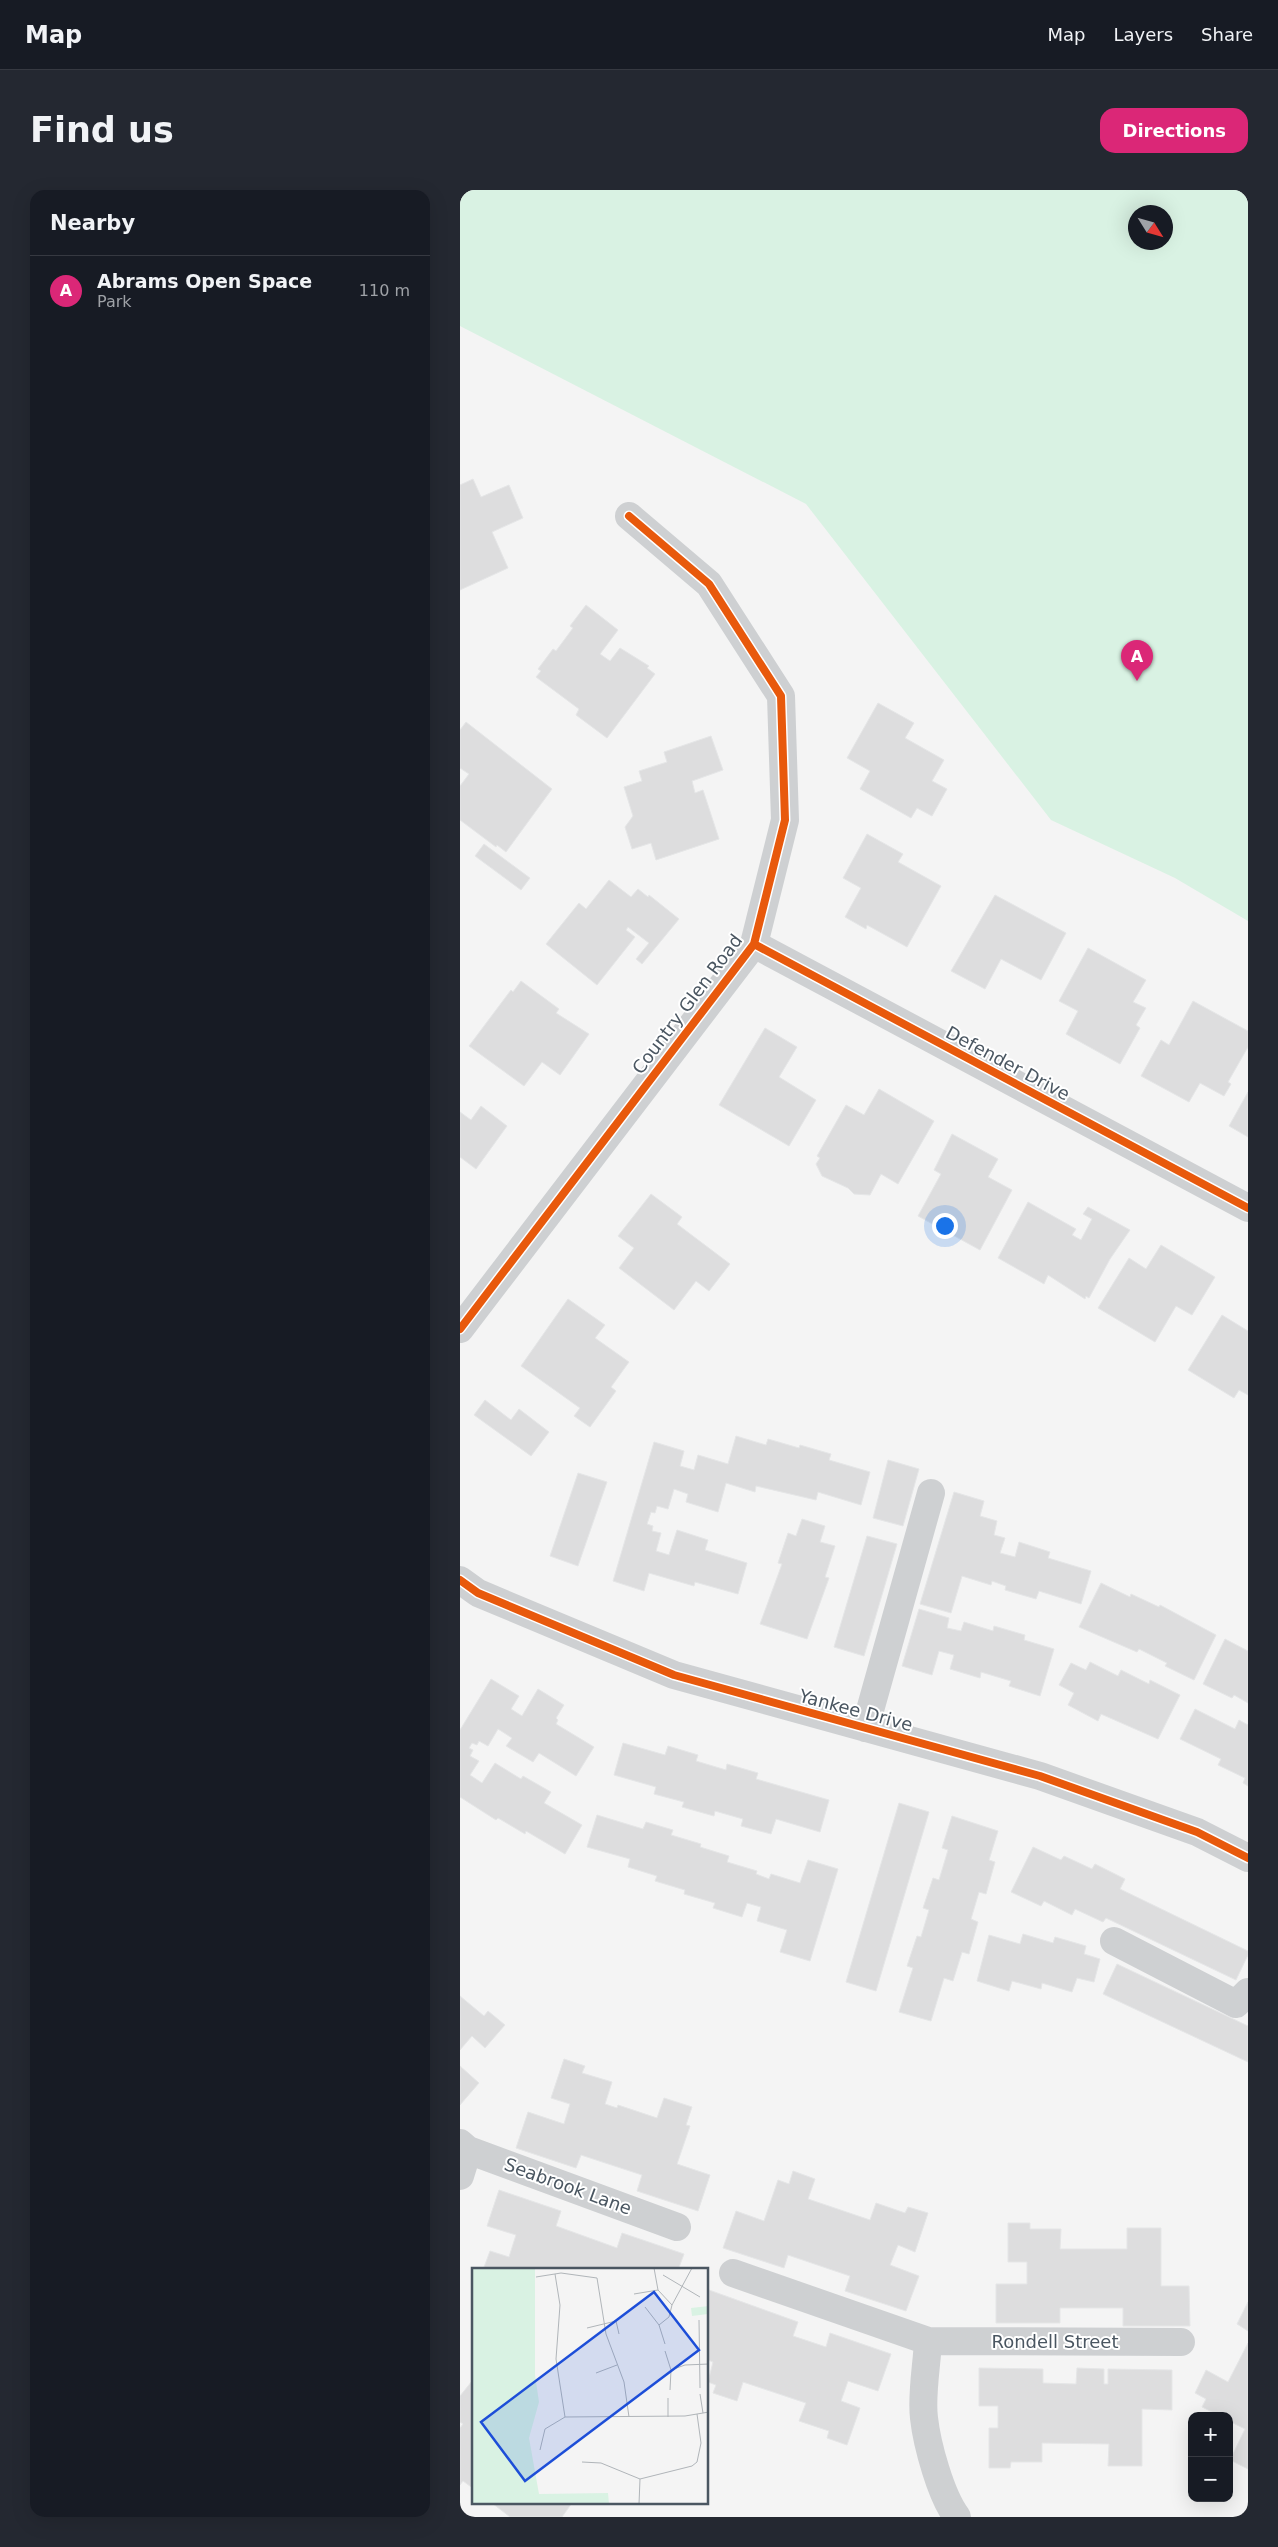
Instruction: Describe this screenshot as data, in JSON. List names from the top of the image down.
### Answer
{
  "streets": {
    "street": [
      "Country Glen Road",
      "Defender Drive",
      "Yankee Drive",
      "Seabrook Lane",
      "Rondell Street"
    ]
  },
  "crossings": [
    ["Country Glen Road", "Defender Drive"]
  ],
  "north": "bottom right",
  "page": {
    "header": "Map",
    "nav": ["Map", "Layers", "Share"],
    "buttons": "Directions",
    "title": "Find us",
    "heading": "Nearby",
    "list": [
      {
        "mark": "A",
        "name": "Abrams Open Space",
        "note": "Park",
        "value": "110 m"
      }
    ],
    "pins": "A",
    "map_buttons": ["+", "−"]
  }
}
